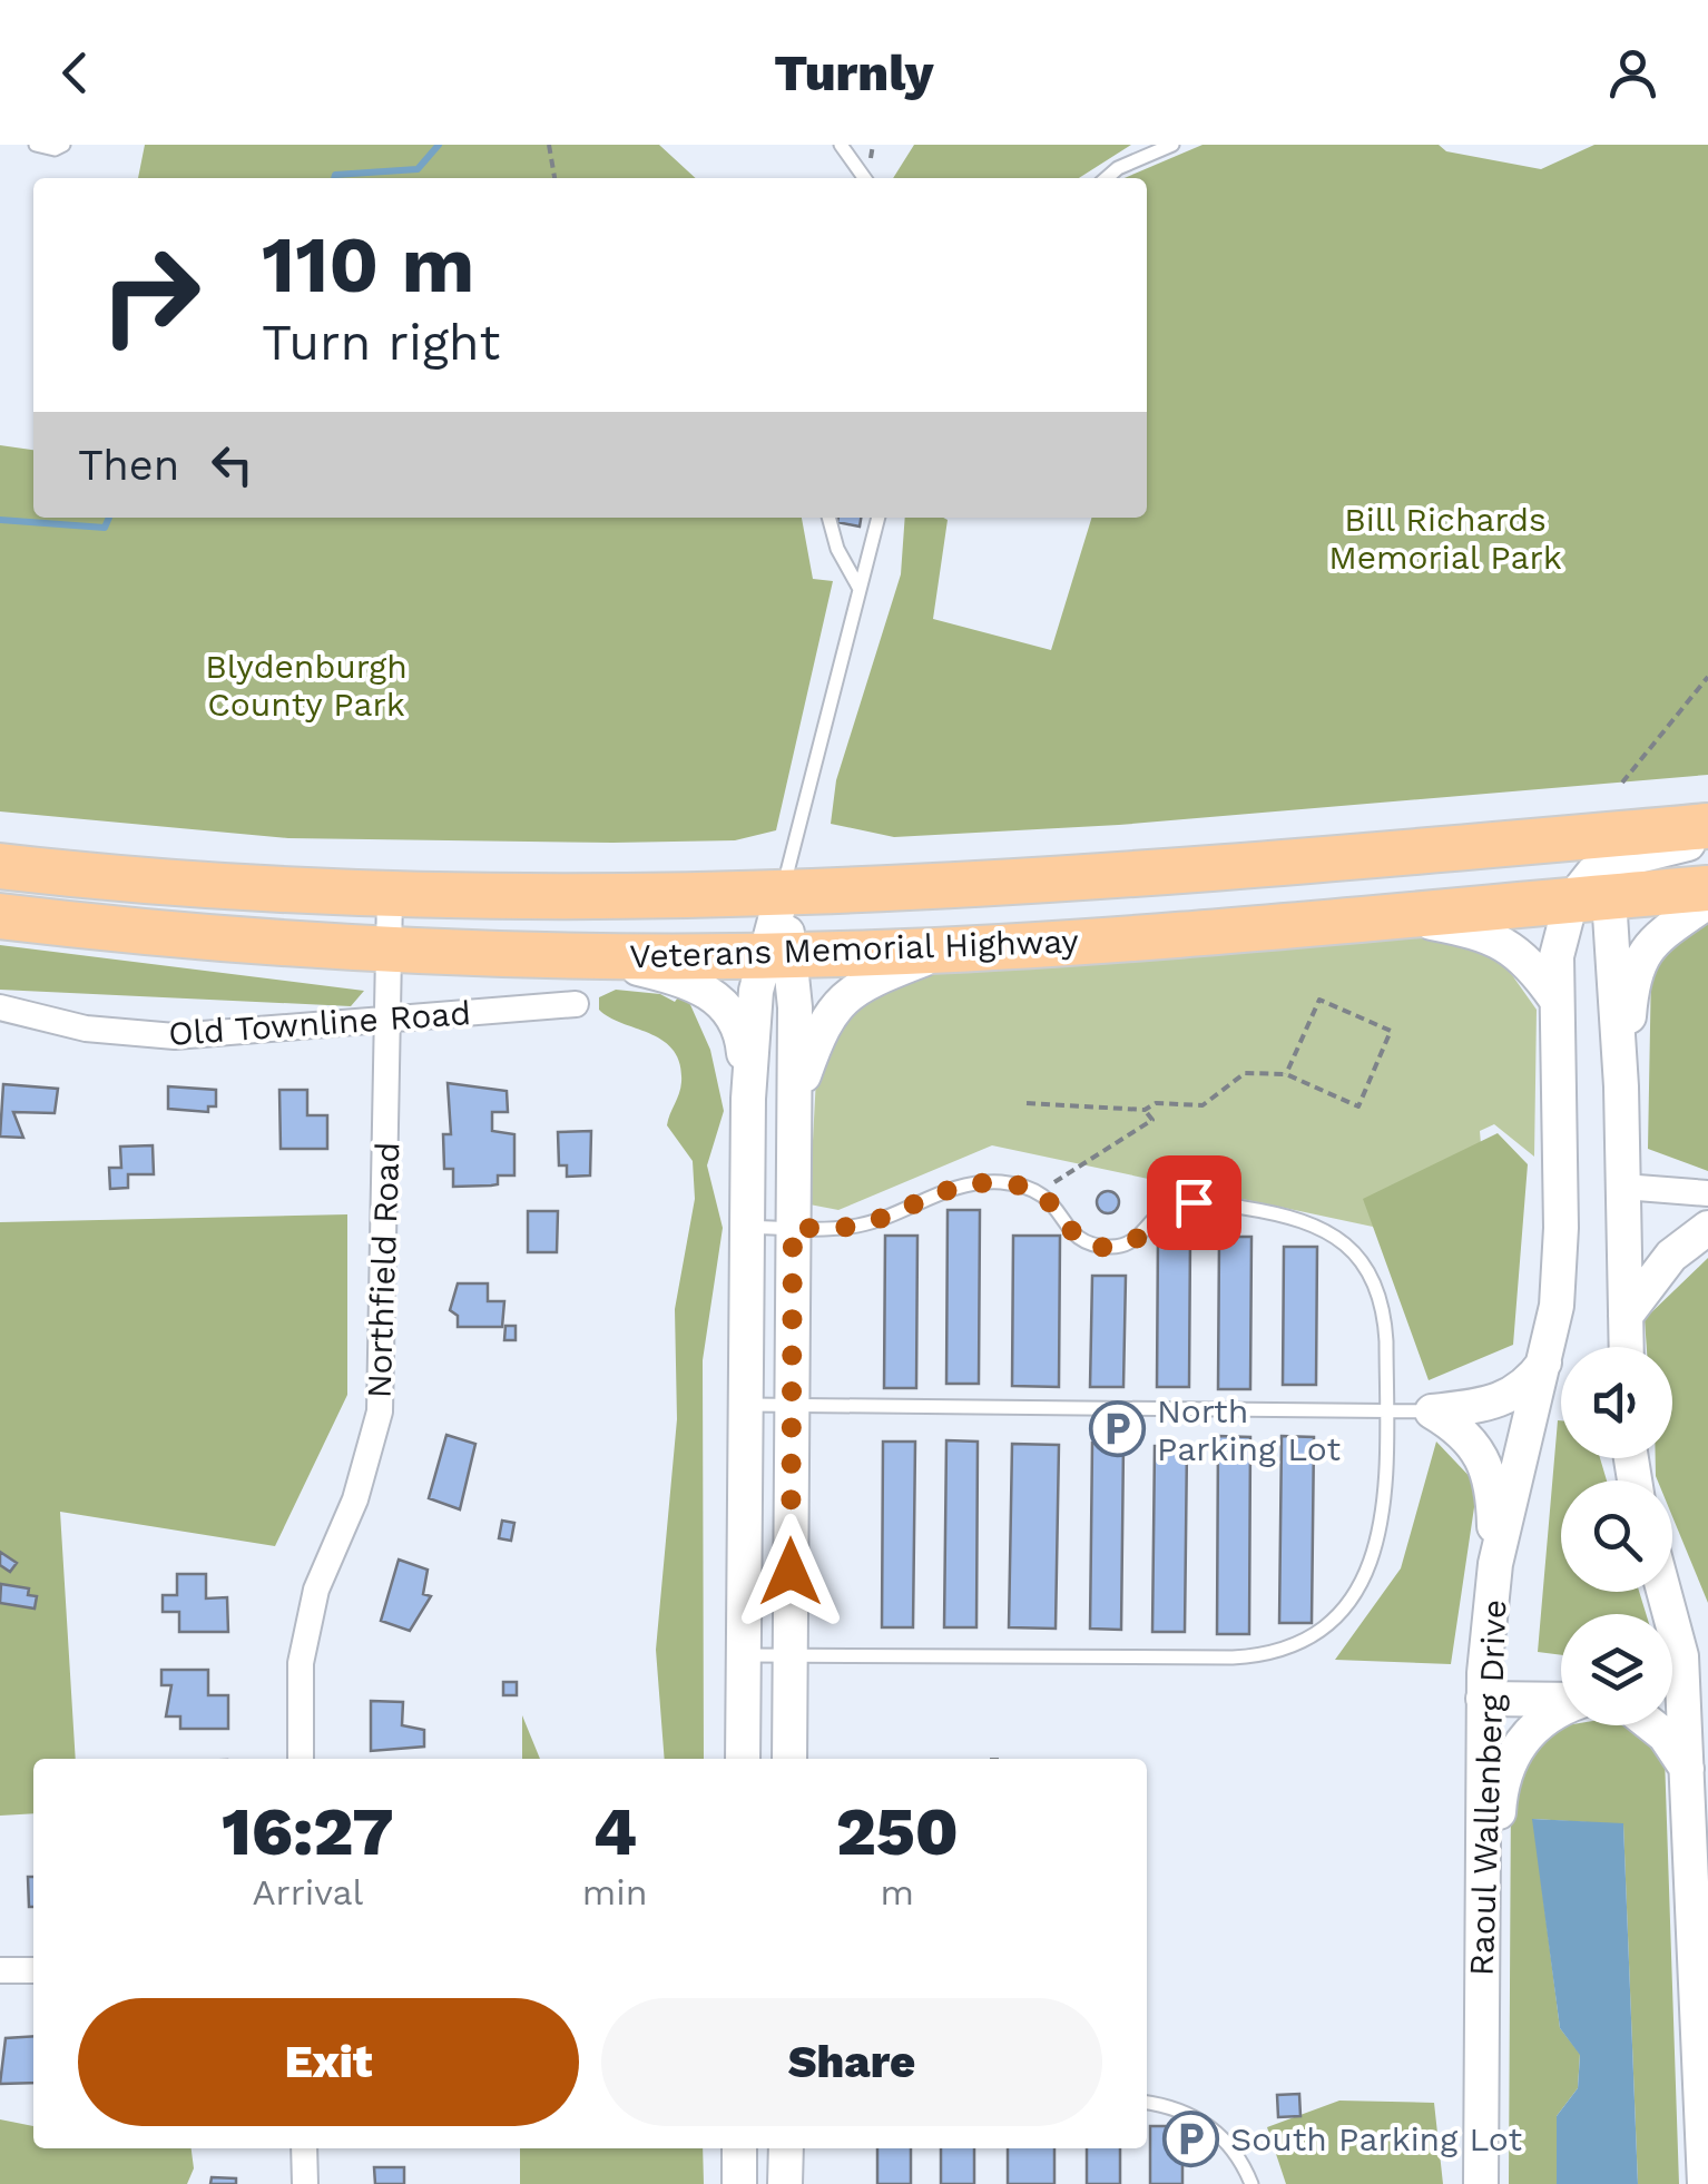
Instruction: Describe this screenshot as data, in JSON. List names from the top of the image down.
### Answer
{
  "streets": {
    "highway": ["Veterans Memorial Highway"],
    "street": ["Old Townline Road", "Northfield Road", "Raoul Wallenberg Drive"]
  },
  "crossings": [
    ["Veterans Memorial Highway", "Northfield Road"],
    ["Veterans Memorial Highway", "Raoul Wallenberg Drive"],
    ["Old Townline Road", "Northfield Road"]
  ],
  "parks": ["Bill Richards Memorial Park", "Blydenburgh County Park"],
  "places": {
    "parking": ["North Parking Lot", "South Parking Lot"]
  },
  "page": {
    "header": "Turnly",
    "turn": ["110 m", "Turn right"],
    "then": "Then",
    "eta": [
      "16:27",
      "Arrival",
      "4",
      "min",
      "250",
      "m"
    ],
    "buttons": ["Exit", "Share"]
  }
}
